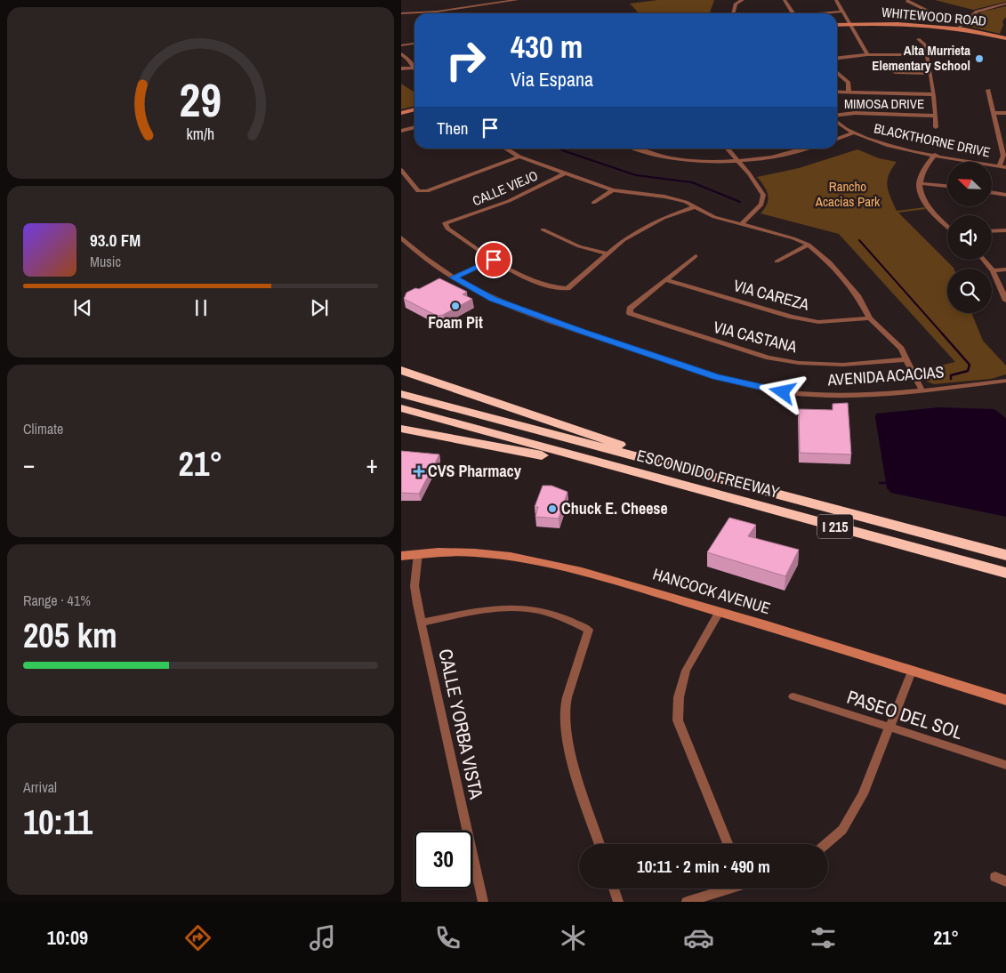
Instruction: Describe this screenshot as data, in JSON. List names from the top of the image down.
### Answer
{
  "streets": {
    "highway": ["ESCONDIDO FREEWAY", "I 215"],
    "main road": ["WHITEWOOD ROAD", "HANCOCK AVENUE"],
    "street": [
      "MIMOSA DRIVE",
      "BLACKTHORNE DRIVE",
      "CALLE VIEJO",
      "VIA CAREZA",
      "VIA CASTANA",
      "AVENIDA ACACIAS",
      "PASEO DEL SOL",
      "CALLE YORBA VISTA"
    ]
  },
  "crossings": [
    ["VIA CAREZA", "VIA CASTANA"],
    ["HANCOCK AVENUE", "CALLE YORBA VISTA"]
  ],
  "parks": ["Rancho Acacias Park"],
  "places": {
    "other": ["Alta Murrieta Elementary School", "Foam Pit", "Chuck E. Cheese"],
    "health": ["CVS Pharmacy"]
  },
  "north": "top left",
  "page": {
    "turn": ["430 m", "Via Espana"],
    "then": "Then",
    "song": ["93.0 FM", "Music"],
    "tile": [
      "Climate",
      ["Range · 41%", "205 km"],
      ["Arrival", "10:11"]
    ],
    "heat": ["−", "21°", "+"],
    "limit": "30",
    "trip": "10:11 · 2 min · 490 m",
    "tabs": ["10:09", "21°"],
    "gauge": ["29", "km/h"]
  }
}
